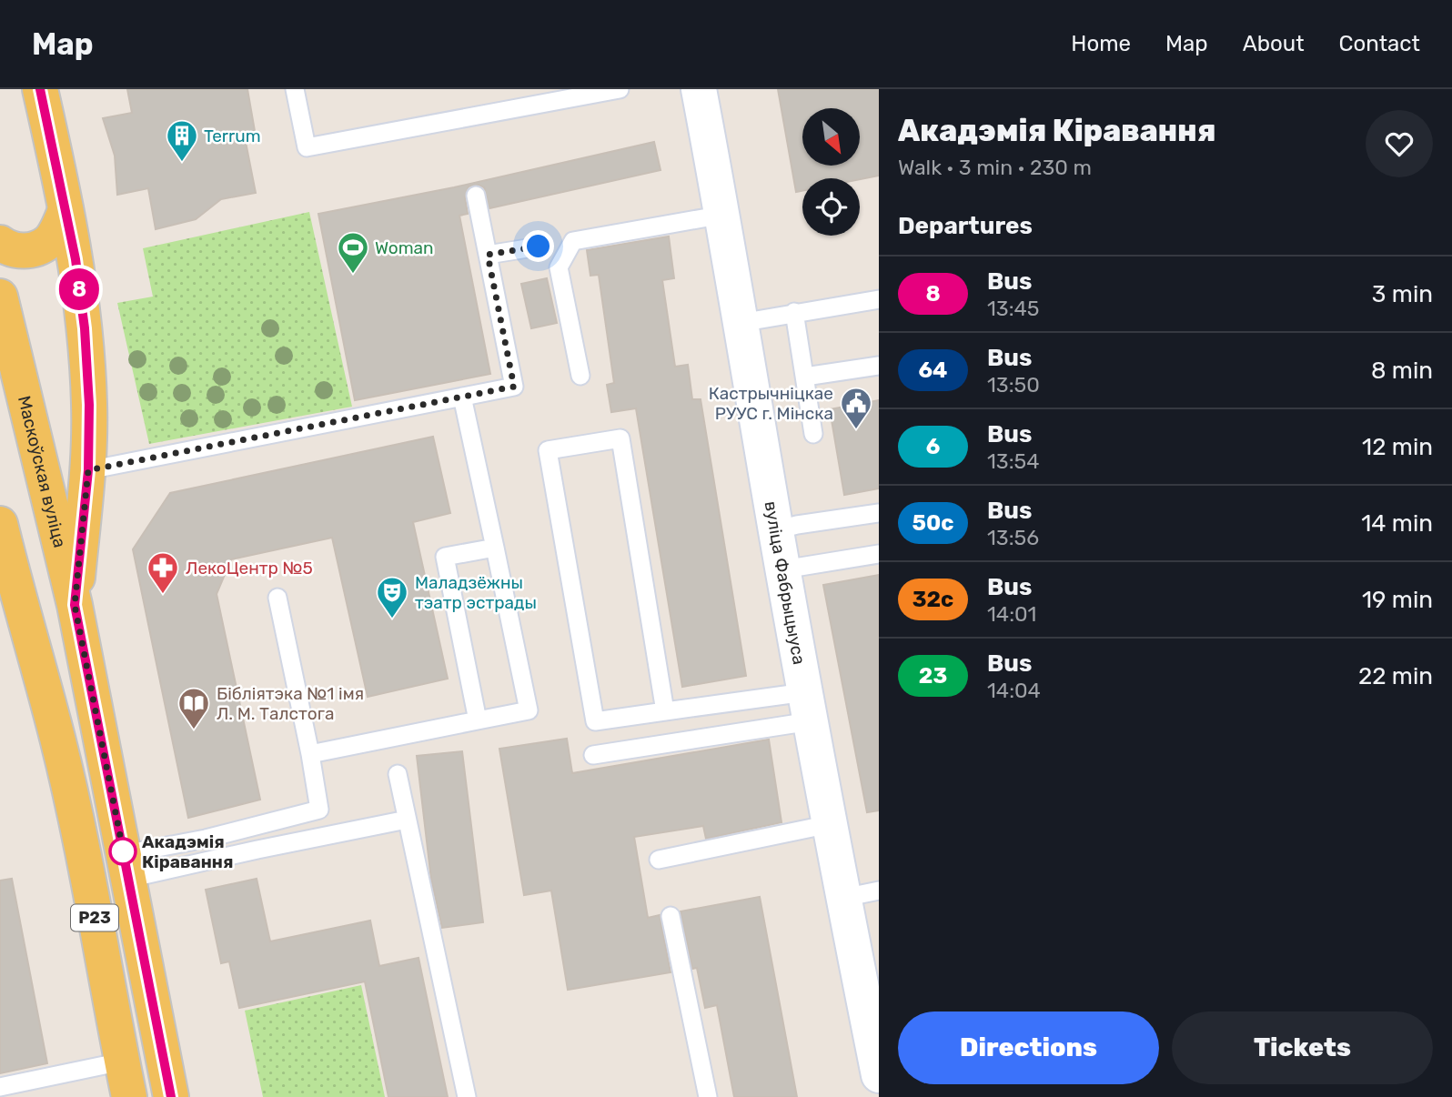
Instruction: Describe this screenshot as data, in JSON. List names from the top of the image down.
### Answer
{
  "streets": {
    "main road": ["Маскоўская вуліца", "Р23"],
    "street": ["вуліца Фабрыцыуса"]
  },
  "places": {
    "building": ["Terrum"],
    "sports": ["Woman"],
    "public building": ["Кастрычніцкае РУУС г. Мінска"],
    "pharmacy": ["ЛекоЦентр №5"],
    "theatre": ["Маладзёжны тэатр эстрады"],
    "library": ["Бібліятэка №1 імя Л. М. Талстога"],
    "other": ["Акадэмія Кіравання"]
  },
  "lines": ["bus line 8"],
  "north": "bottom right",
  "page": {
    "header": "Map",
    "nav": [
      "Home",
      "Map",
      "About",
      "Contact"
    ],
    "on_map": "8",
    "heading": [
      ["Акадэмія Кіравання", "Walk · 3 min · 230 m"],
      "Departures"
    ],
    "list": [
      {
        "mark": "8",
        "name": "Bus",
        "note": "13:45",
        "value": "3 min"
      },
      {
        "mark": "64",
        "name": "Bus",
        "note": "13:50",
        "value": "8 min"
      },
      {
        "mark": "6",
        "name": "Bus",
        "note": "13:54",
        "value": "12 min"
      },
      {
        "mark": "50с",
        "name": "Bus",
        "note": "13:56",
        "value": "14 min"
      },
      {
        "mark": "32с",
        "name": "Bus",
        "note": "14:01",
        "value": "19 min"
      },
      {
        "mark": "23",
        "name": "Bus",
        "note": "14:04",
        "value": "22 min"
      }
    ],
    "buttons": ["Directions", "Tickets"]
  }
}
